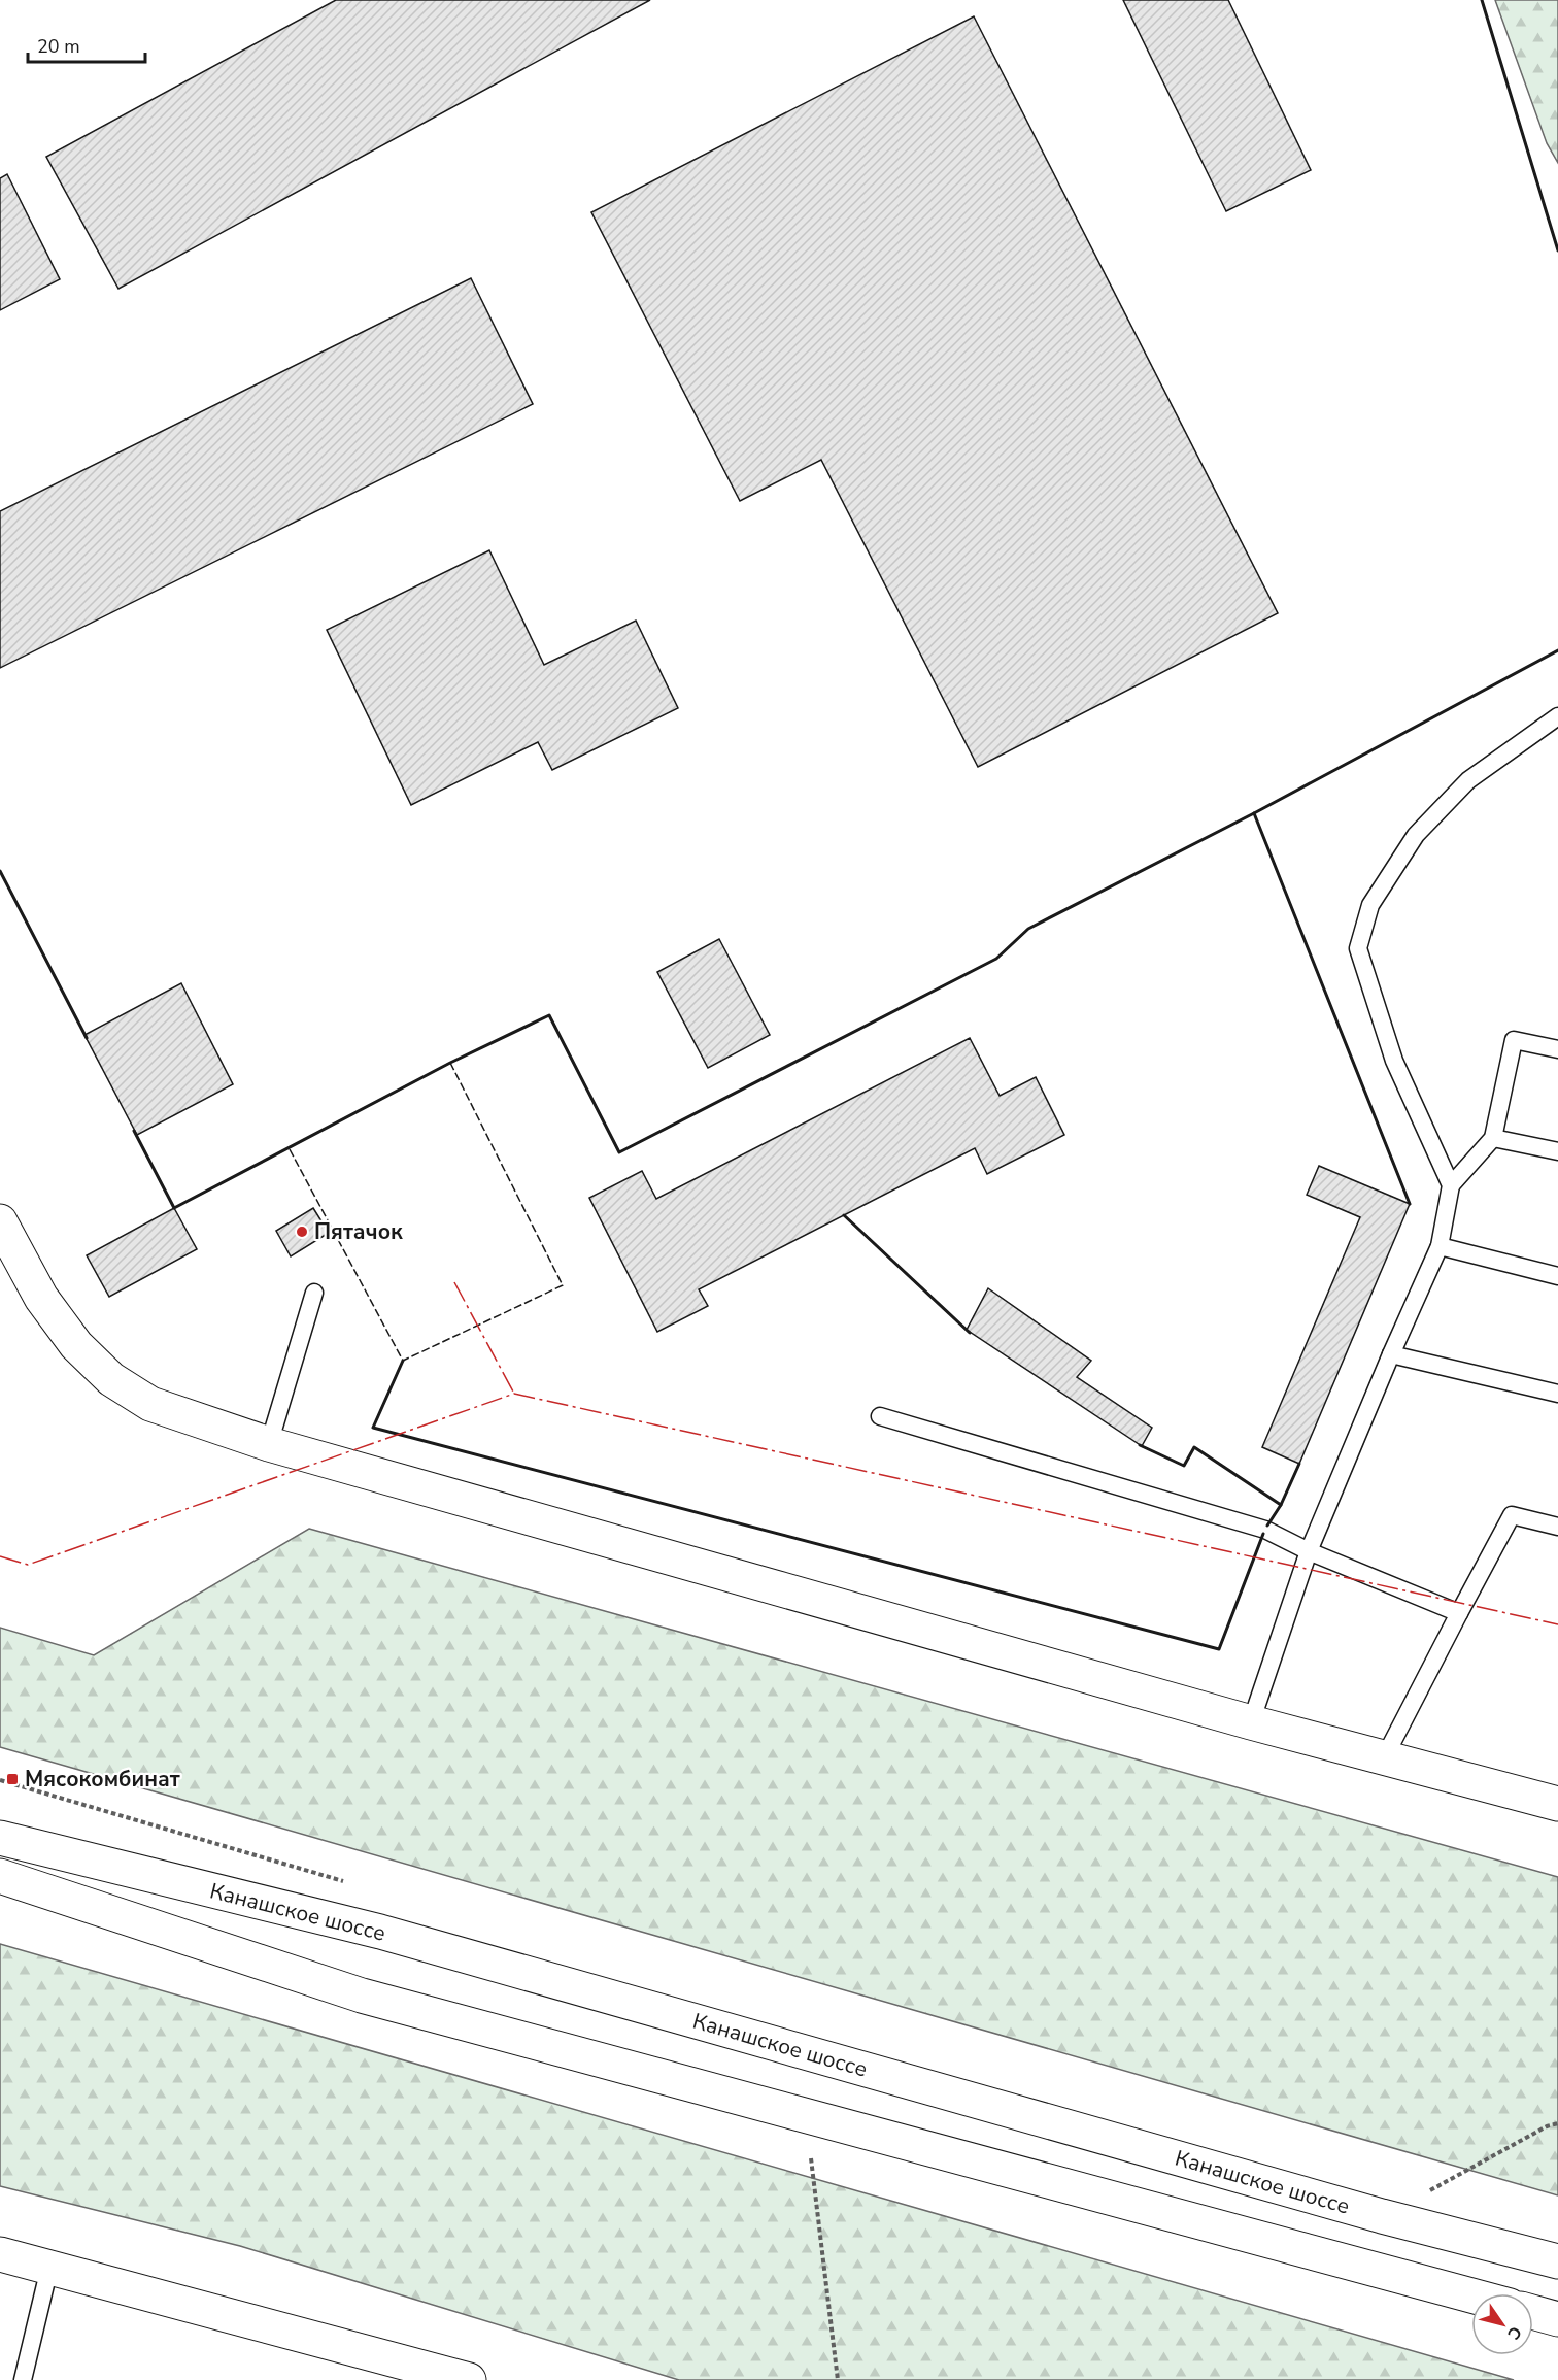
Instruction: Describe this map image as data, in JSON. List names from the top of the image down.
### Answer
{
  "streets": {
    "main road": ["Канашское шоссе"]
  },
  "places": {
    "other": ["Пятачок"],
    "transit": ["Мясокомбинат"]
  },
  "scale_bar": "20 m",
  "north": "bottom right"
}
